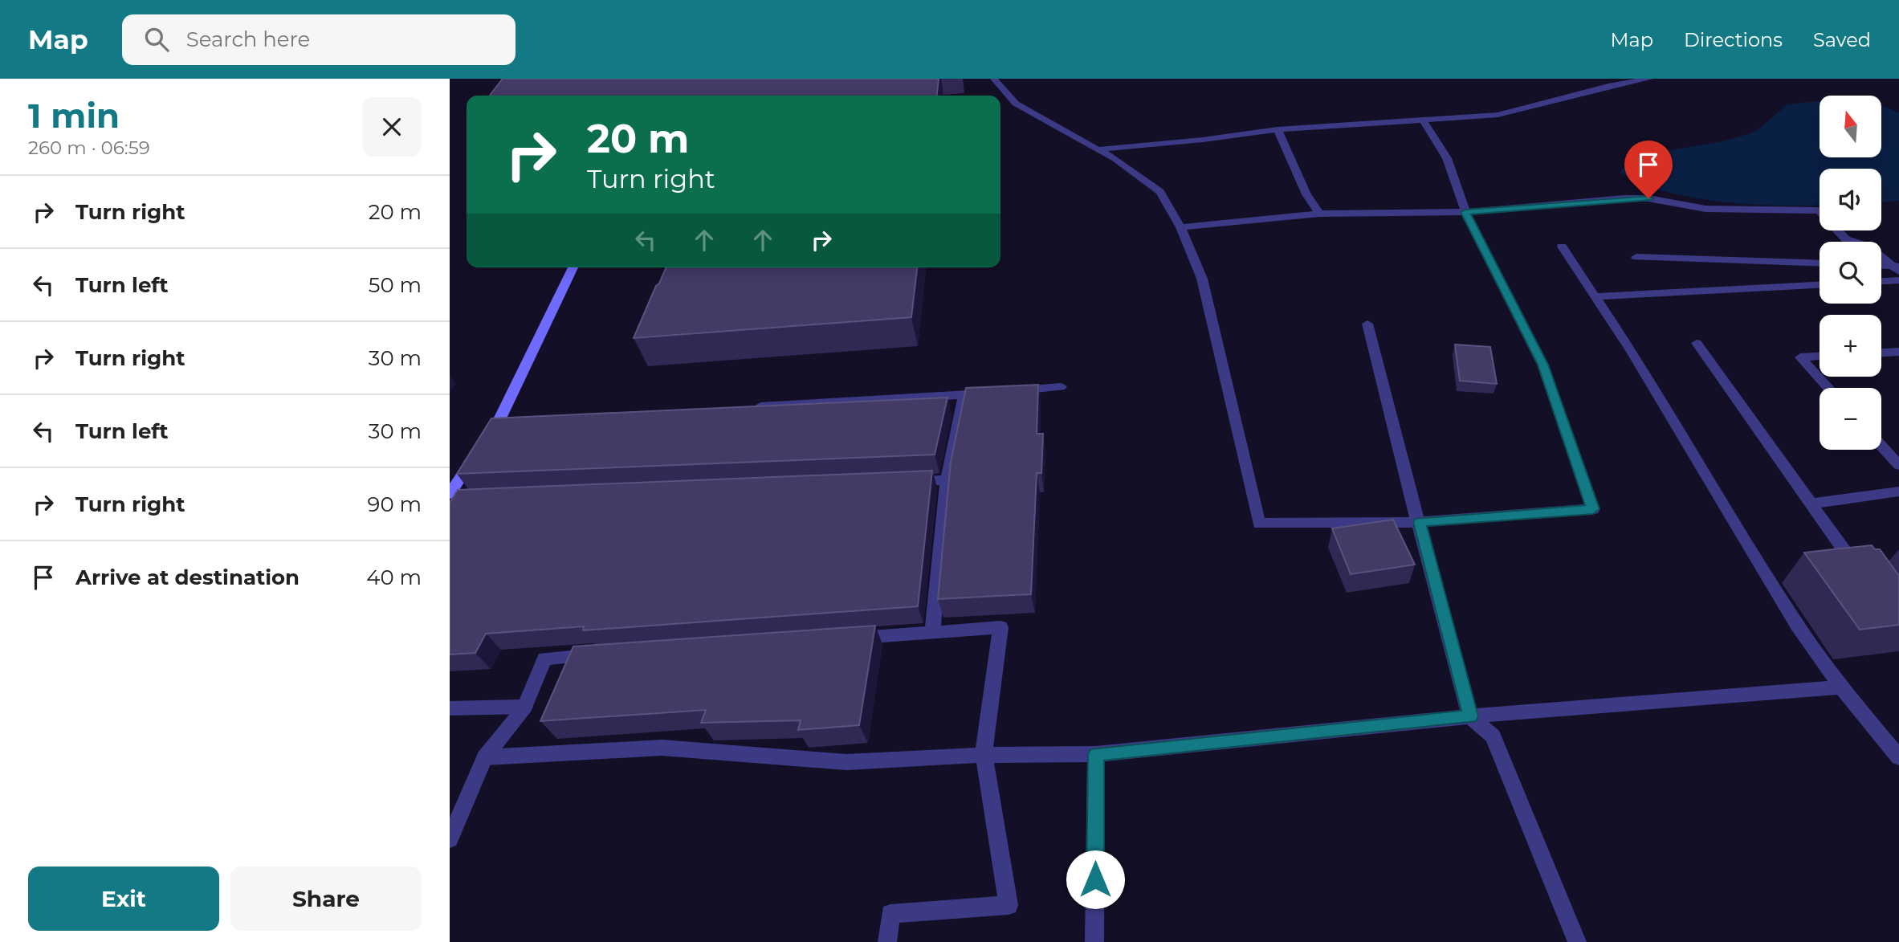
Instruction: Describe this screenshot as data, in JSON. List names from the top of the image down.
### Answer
{
  "north": "top",
  "page": {
    "header": "Map",
    "search": "Search here",
    "nav": ["Map", "Directions", "Saved"],
    "heading": ["1 min", "260 m · 06:59"],
    "map_buttons": ["+", "−"],
    "turn": ["20 m", "Turn right"],
    "list": [
      {
        "name": "Turn right",
        "value": "20 m"
      },
      {
        "name": "Turn left",
        "value": "50 m"
      },
      {
        "name": "Turn right",
        "value": "30 m"
      },
      {
        "name": "Turn left",
        "value": "30 m"
      },
      {
        "name": "Turn right",
        "value": "90 m"
      },
      {
        "name": "Arrive at destination",
        "value": "40 m"
      }
    ],
    "buttons": ["Exit", "Share"]
  }
}
